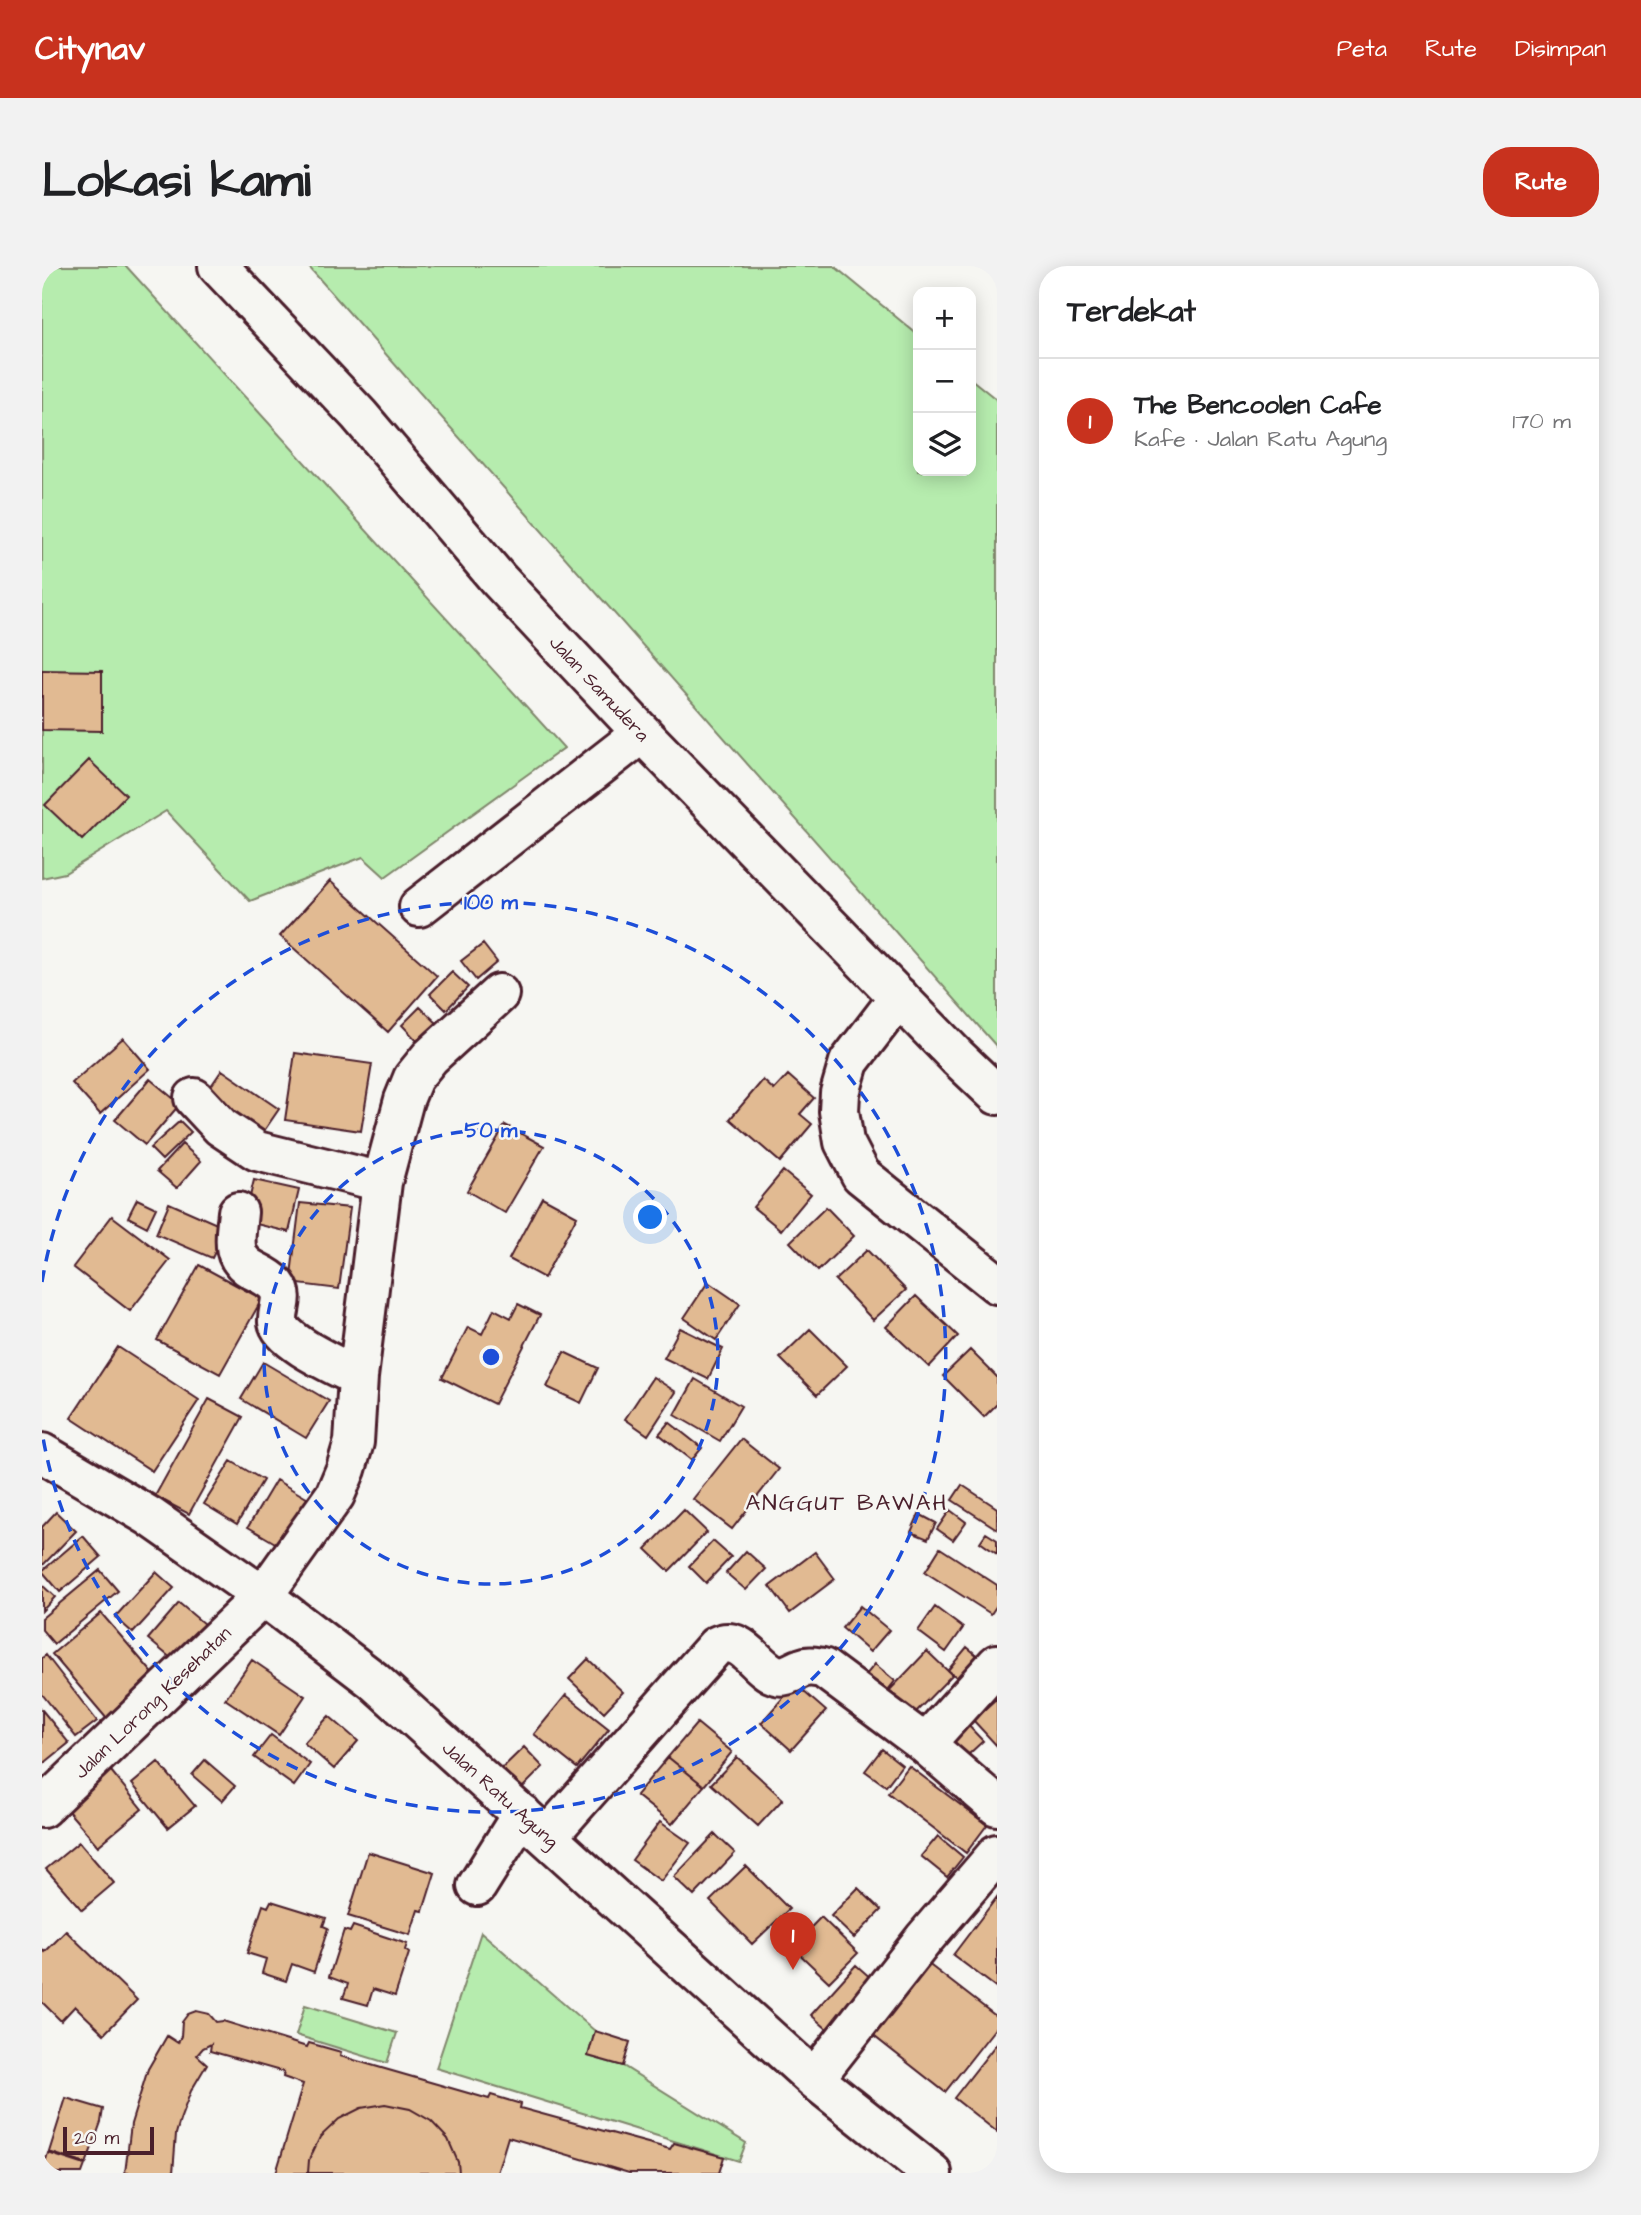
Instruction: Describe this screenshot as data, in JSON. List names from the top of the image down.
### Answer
{
  "streets": {
    "street": ["Jalan Samudera", "Jalan Lorong Kesehatan", "Jalan Ratu Agung"]
  },
  "crossings": [
    ["Jalan Lorong Kesehatan", "Jalan Ratu Agung"]
  ],
  "districts": ["ANGGUT BAWAH"],
  "scale_bar": "20 m",
  "page": {
    "header": "Citynav",
    "nav": ["Peta", "Rute", "Disimpan"],
    "buttons": "Rute",
    "title": "Lokasi kami",
    "heading": "Terdekat",
    "map_buttons": ["+", "−"],
    "list": [
      {
        "mark": "1",
        "name": "The Bencoolen Cafe",
        "note": "Kafe · Jalan Ratu Agung",
        "value": "170 m"
      }
    ],
    "pins": "1",
    "scale": "20 m"
  },
  "rings": ["100 m", "50 m"]
}
